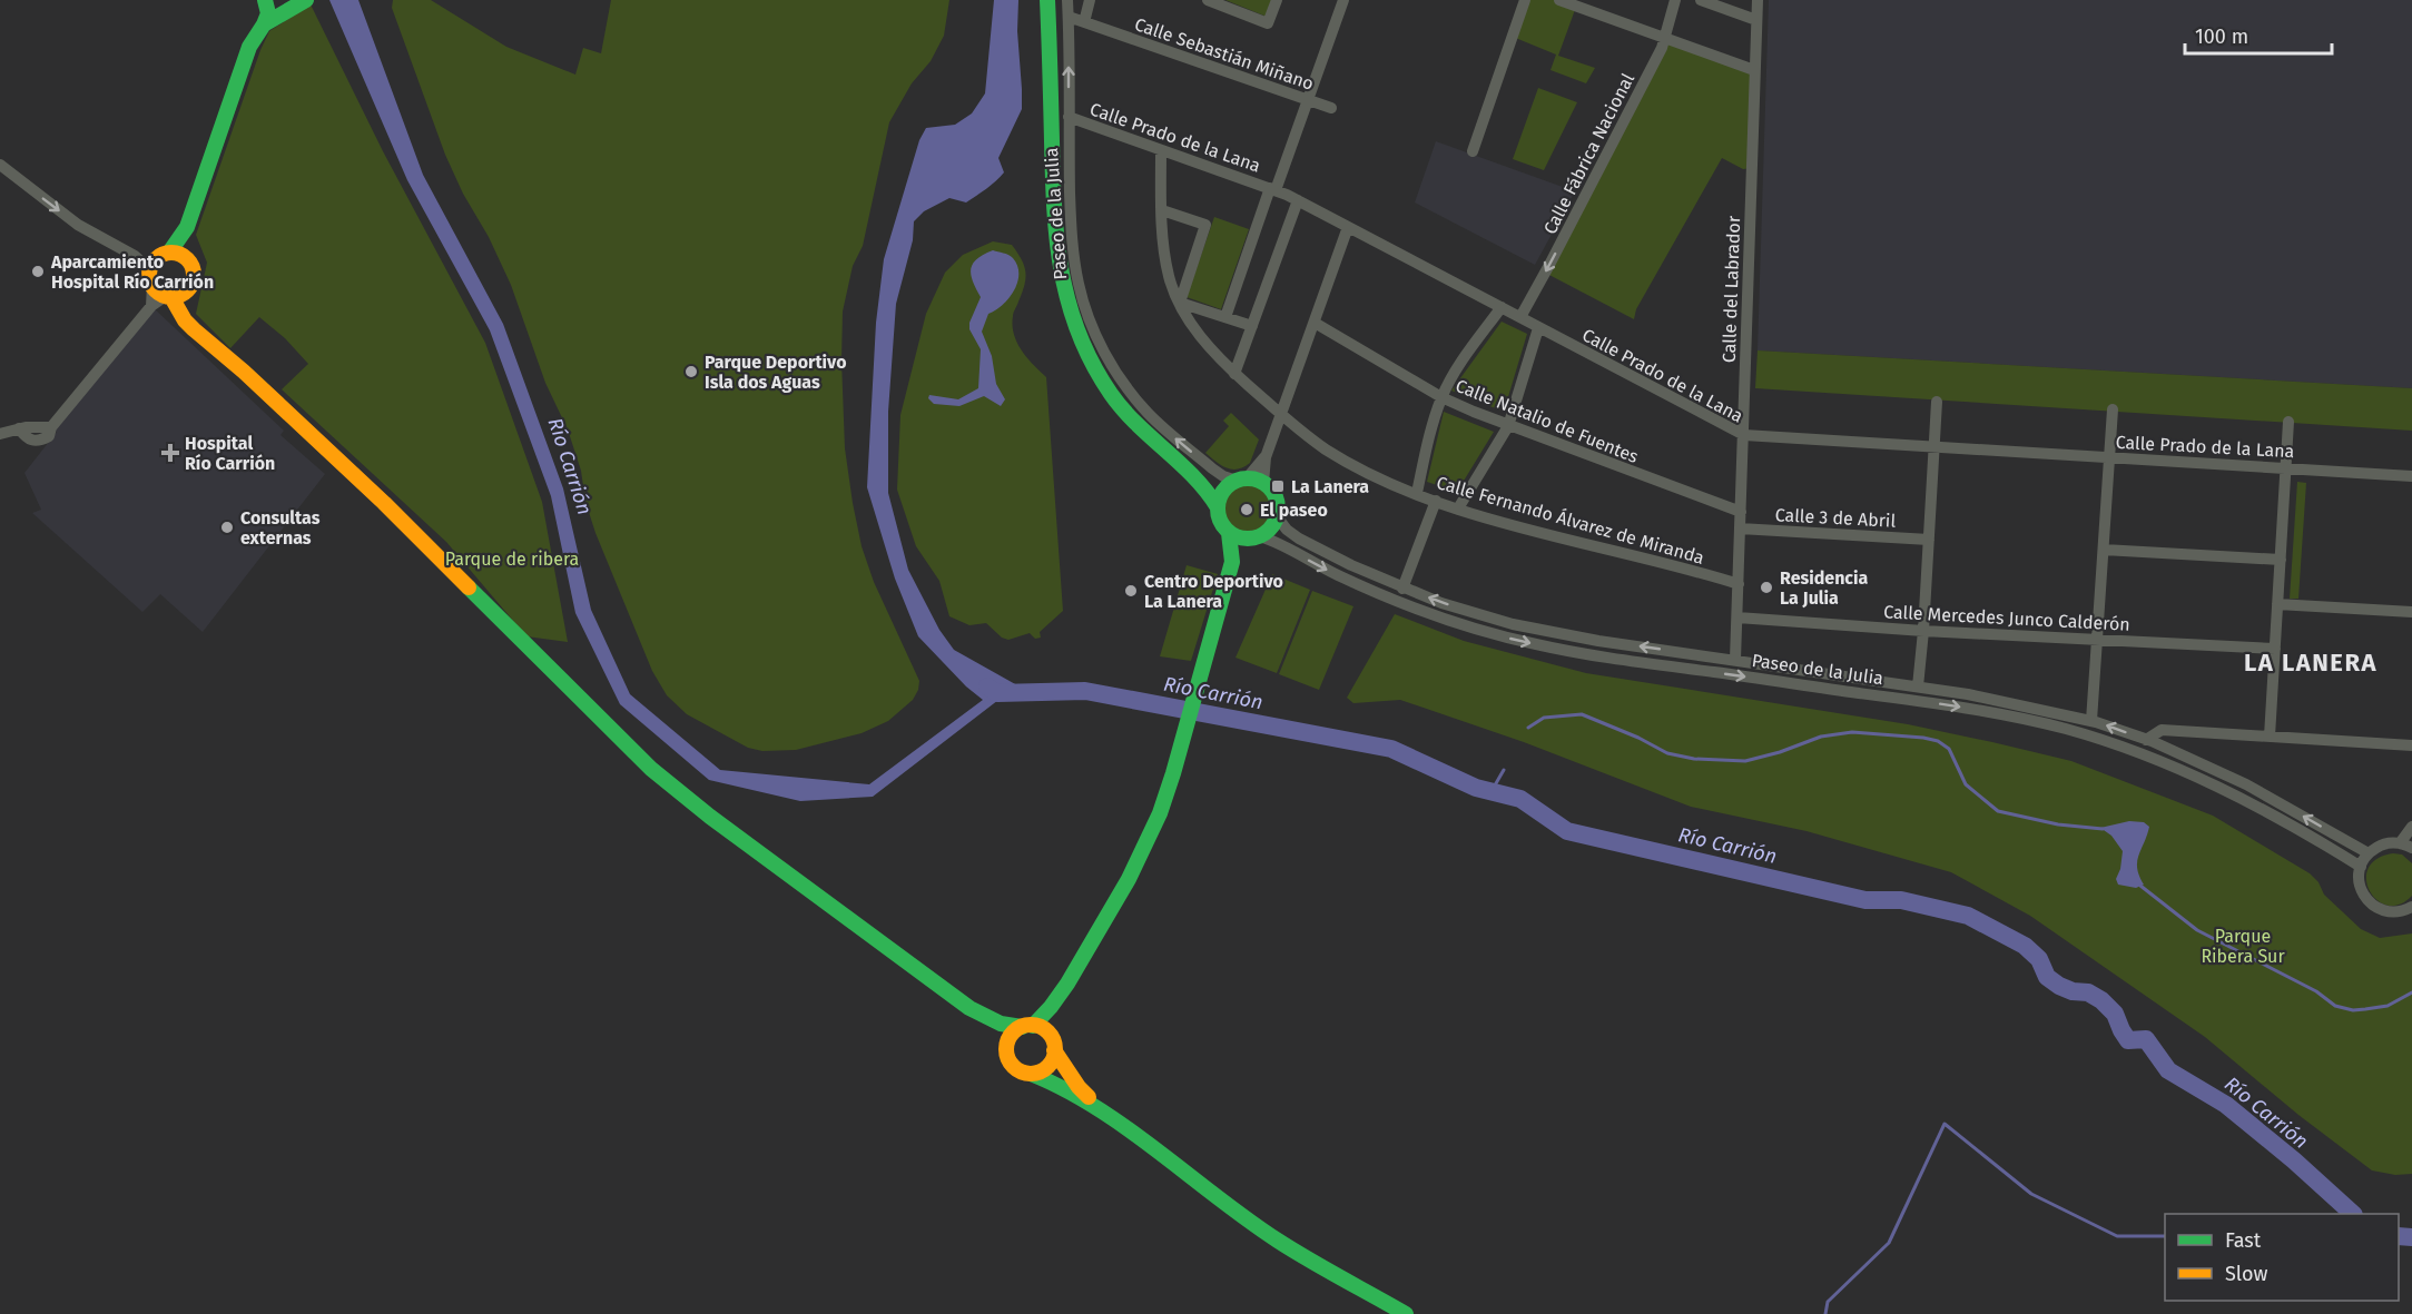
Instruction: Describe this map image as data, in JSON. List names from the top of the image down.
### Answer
{
  "streets": {
    "main road": ["Paseo de la Julia"],
    "street": [
      "Calle Sebastián Miñano",
      "Calle Prado de la Lana",
      "Calle Fábrica Nacional",
      "Calle del Labrador",
      "Calle Natalio de Fuentes",
      "Calle 3 de Abril",
      "Calle Fernando Álvarez de Miranda",
      "Calle Mercedes Junco Calderón"
    ]
  },
  "crossings": [
    ["Calle Sebastián Miñano", "Paseo de la Julia"],
    ["Calle Prado de la Lana", "Calle Fábrica Nacional"],
    ["Calle Prado de la Lana", "Paseo de la Julia"],
    ["Calle Prado de la Lana", "Calle del Labrador"],
    ["Calle Prado de la Lana", "Calle Fernando Álvarez de Miranda"],
    ["Paseo de la Julia", "Calle del Labrador"],
    ["Calle del Labrador", "Calle Natalio de Fuentes"],
    ["Calle del Labrador", "Calle 3 de Abril"],
    ["Calle del Labrador", "Calle Fernando Álvarez de Miranda"],
    ["Calle del Labrador", "Calle Mercedes Junco Calderón"]
  ],
  "one_way": ["Calle Fábrica Nacional"],
  "districts": ["LA LANERA"],
  "water": ["Río Carrión"],
  "parks": ["Parque de ribera", "Parque Ribera Sur"],
  "places": {
    "other": [
      "Aparcamiento Hospital Río Carrión",
      "Parque Deportivo Isla dos Aguas",
      "El paseo",
      "Consultas externas",
      "Residencia La Julia",
      "Centro Deportivo La Lanera"
    ],
    "health": ["Hospital Río Carrión"],
    "transit": ["La Lanera"]
  },
  "legend": ["Fast", "Slow"],
  "scale_bar": "100 m"
}
